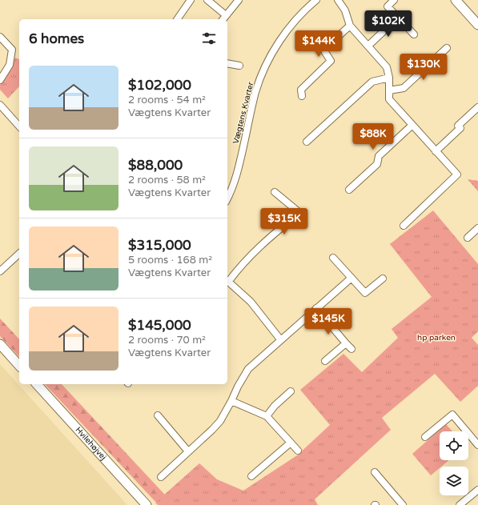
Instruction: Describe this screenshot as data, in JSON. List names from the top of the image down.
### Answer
{
  "streets": {
    "street": ["Vægtens Kvarter", "Hvilehøjvej"]
  },
  "parks": ["hp parken"],
  "page": {
    "price": [
      "$102K",
      "$144K",
      "$130K",
      "$88K",
      "$315K",
      "$145K"
    ],
    "heading": "6 homes",
    "list": [
      {
        "name": "$102,000",
        "note": "2 rooms · 54 m² · Vægtens Kvarter"
      },
      {
        "name": "$88,000",
        "note": "2 rooms · 58 m² · Vægtens Kvarter"
      },
      {
        "name": "$315,000",
        "note": "5 rooms · 168 m² · Vægtens Kvarter"
      },
      {
        "name": "$145,000",
        "note": "2 rooms · 70 m² · Vægtens Kvarter"
      }
    ]
  }
}
